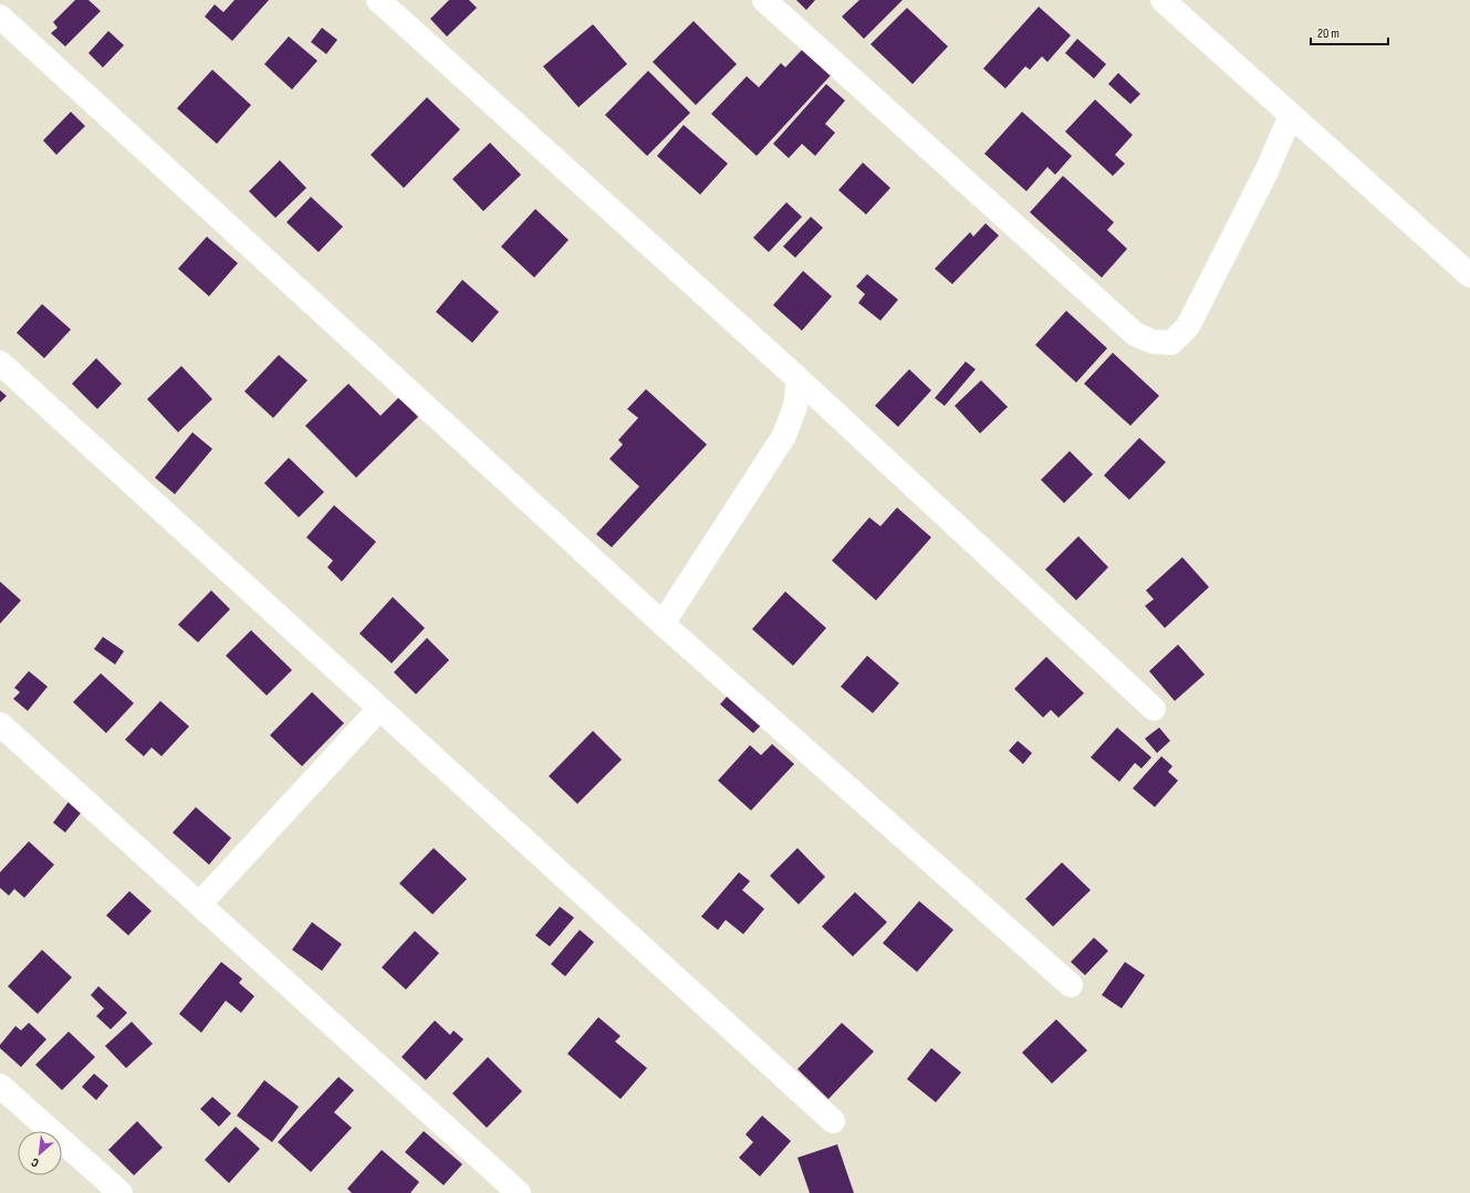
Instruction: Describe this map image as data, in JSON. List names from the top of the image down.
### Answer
{
  "scale_bar": "20 m",
  "north": "bottom left"
}
